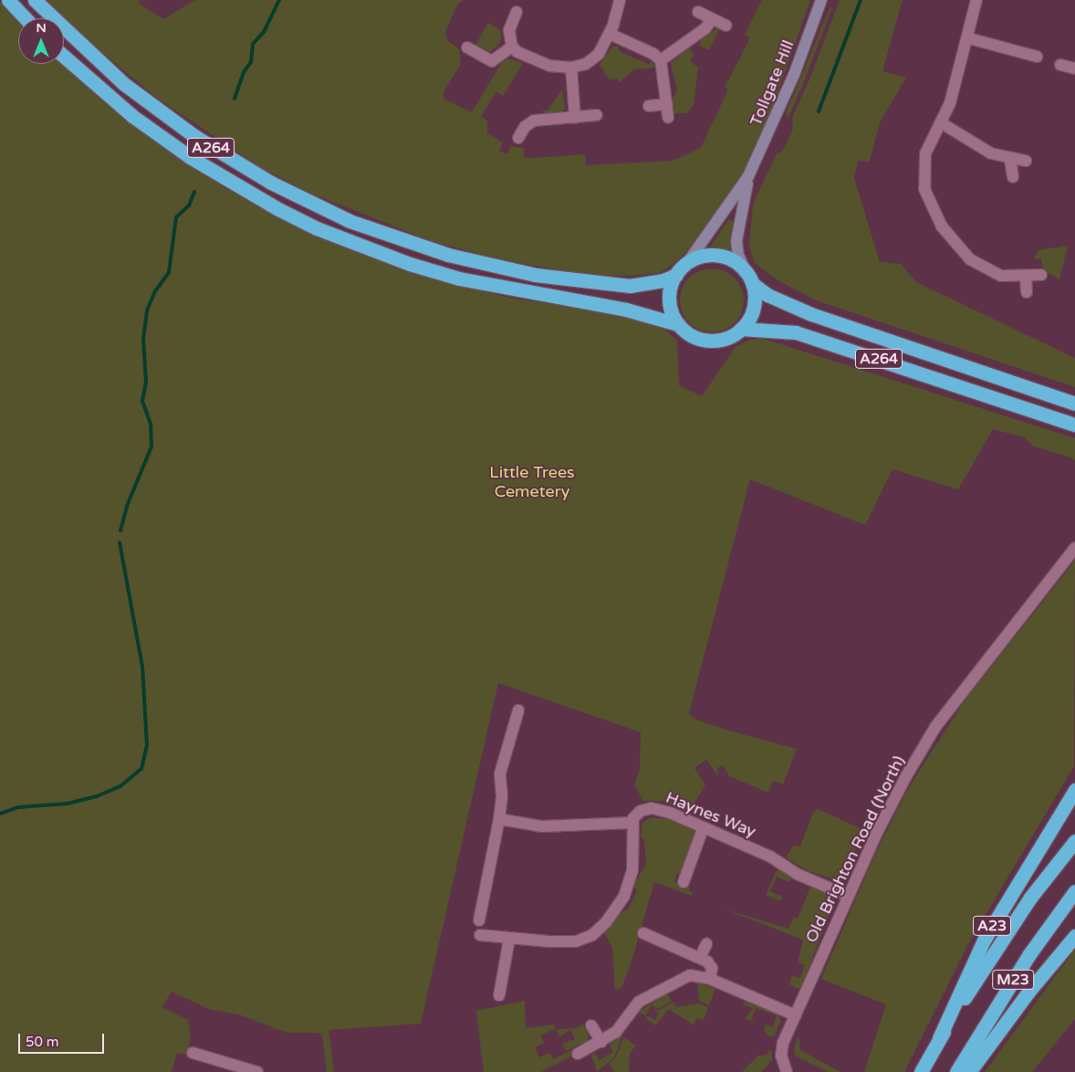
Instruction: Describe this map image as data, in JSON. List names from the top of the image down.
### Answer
{
  "streets": {
    "highway": ["A264", "A23", "M23"],
    "street": ["Tollgate Hill", "Haynes Way", "Old Brighton Road (North)"]
  },
  "crossings": [
    ["Tollgate Hill", "A264"],
    ["Haynes Way", "Old Brighton Road (North)"],
    ["A23", "M23"]
  ],
  "parks": ["Little Trees Cemetery"],
  "scale_bar": "50 m",
  "north": "top"
}
